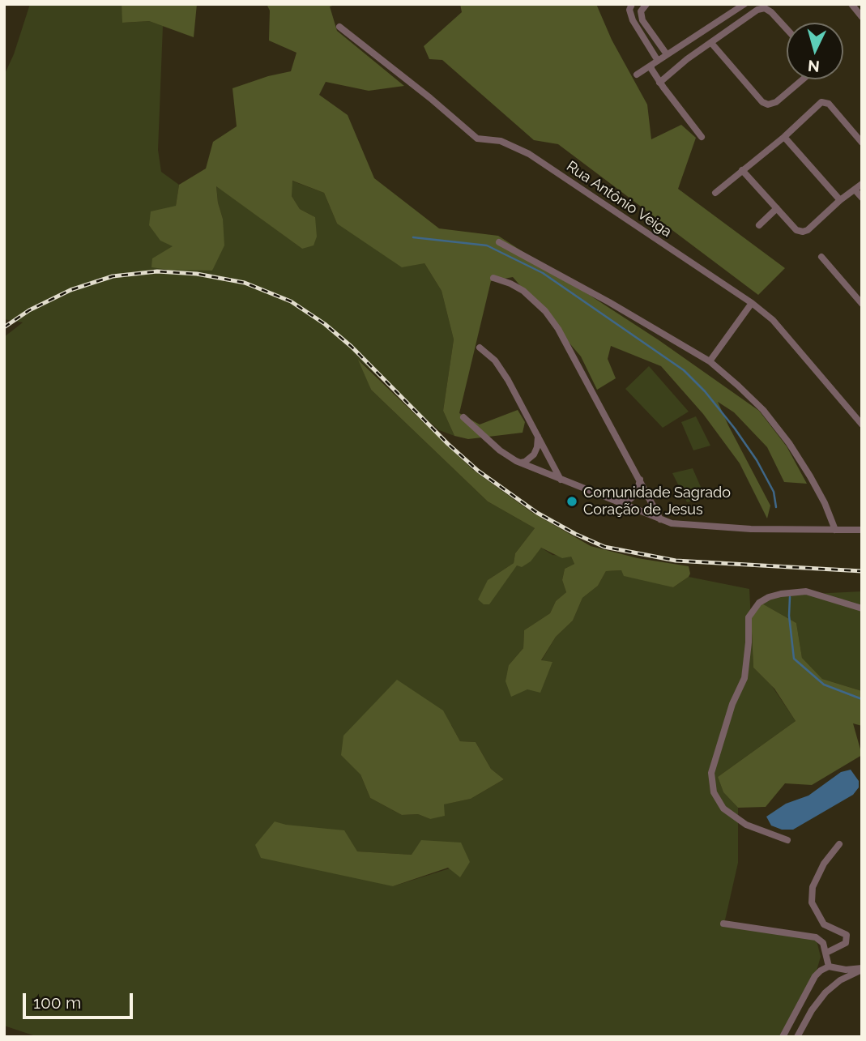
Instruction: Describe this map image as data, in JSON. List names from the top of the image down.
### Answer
{
  "streets": {
    "street": ["Rua Antônio Veiga"]
  },
  "places": ["Comunidade Sagrado Coração de Jesus"],
  "scale_bar": "100 m",
  "north": "bottom"
}
